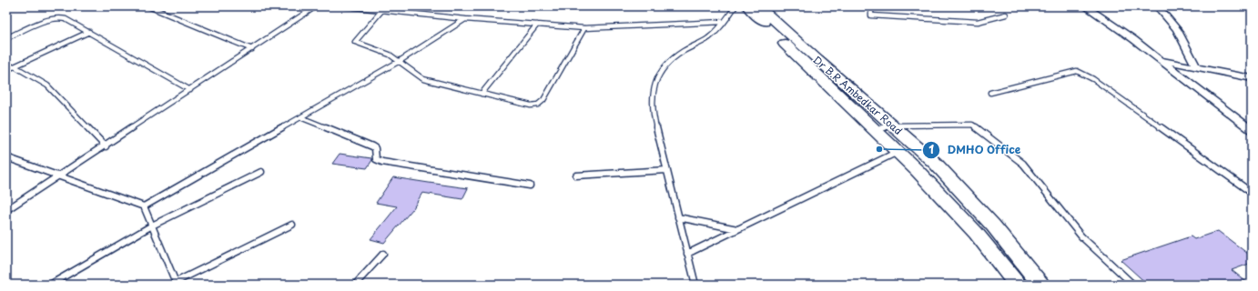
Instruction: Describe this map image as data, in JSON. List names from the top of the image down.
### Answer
{
  "streets": {
    "street": ["Dr B.R Ambedkar Road"]
  },
  "places": ["DMHO Office"]
}
